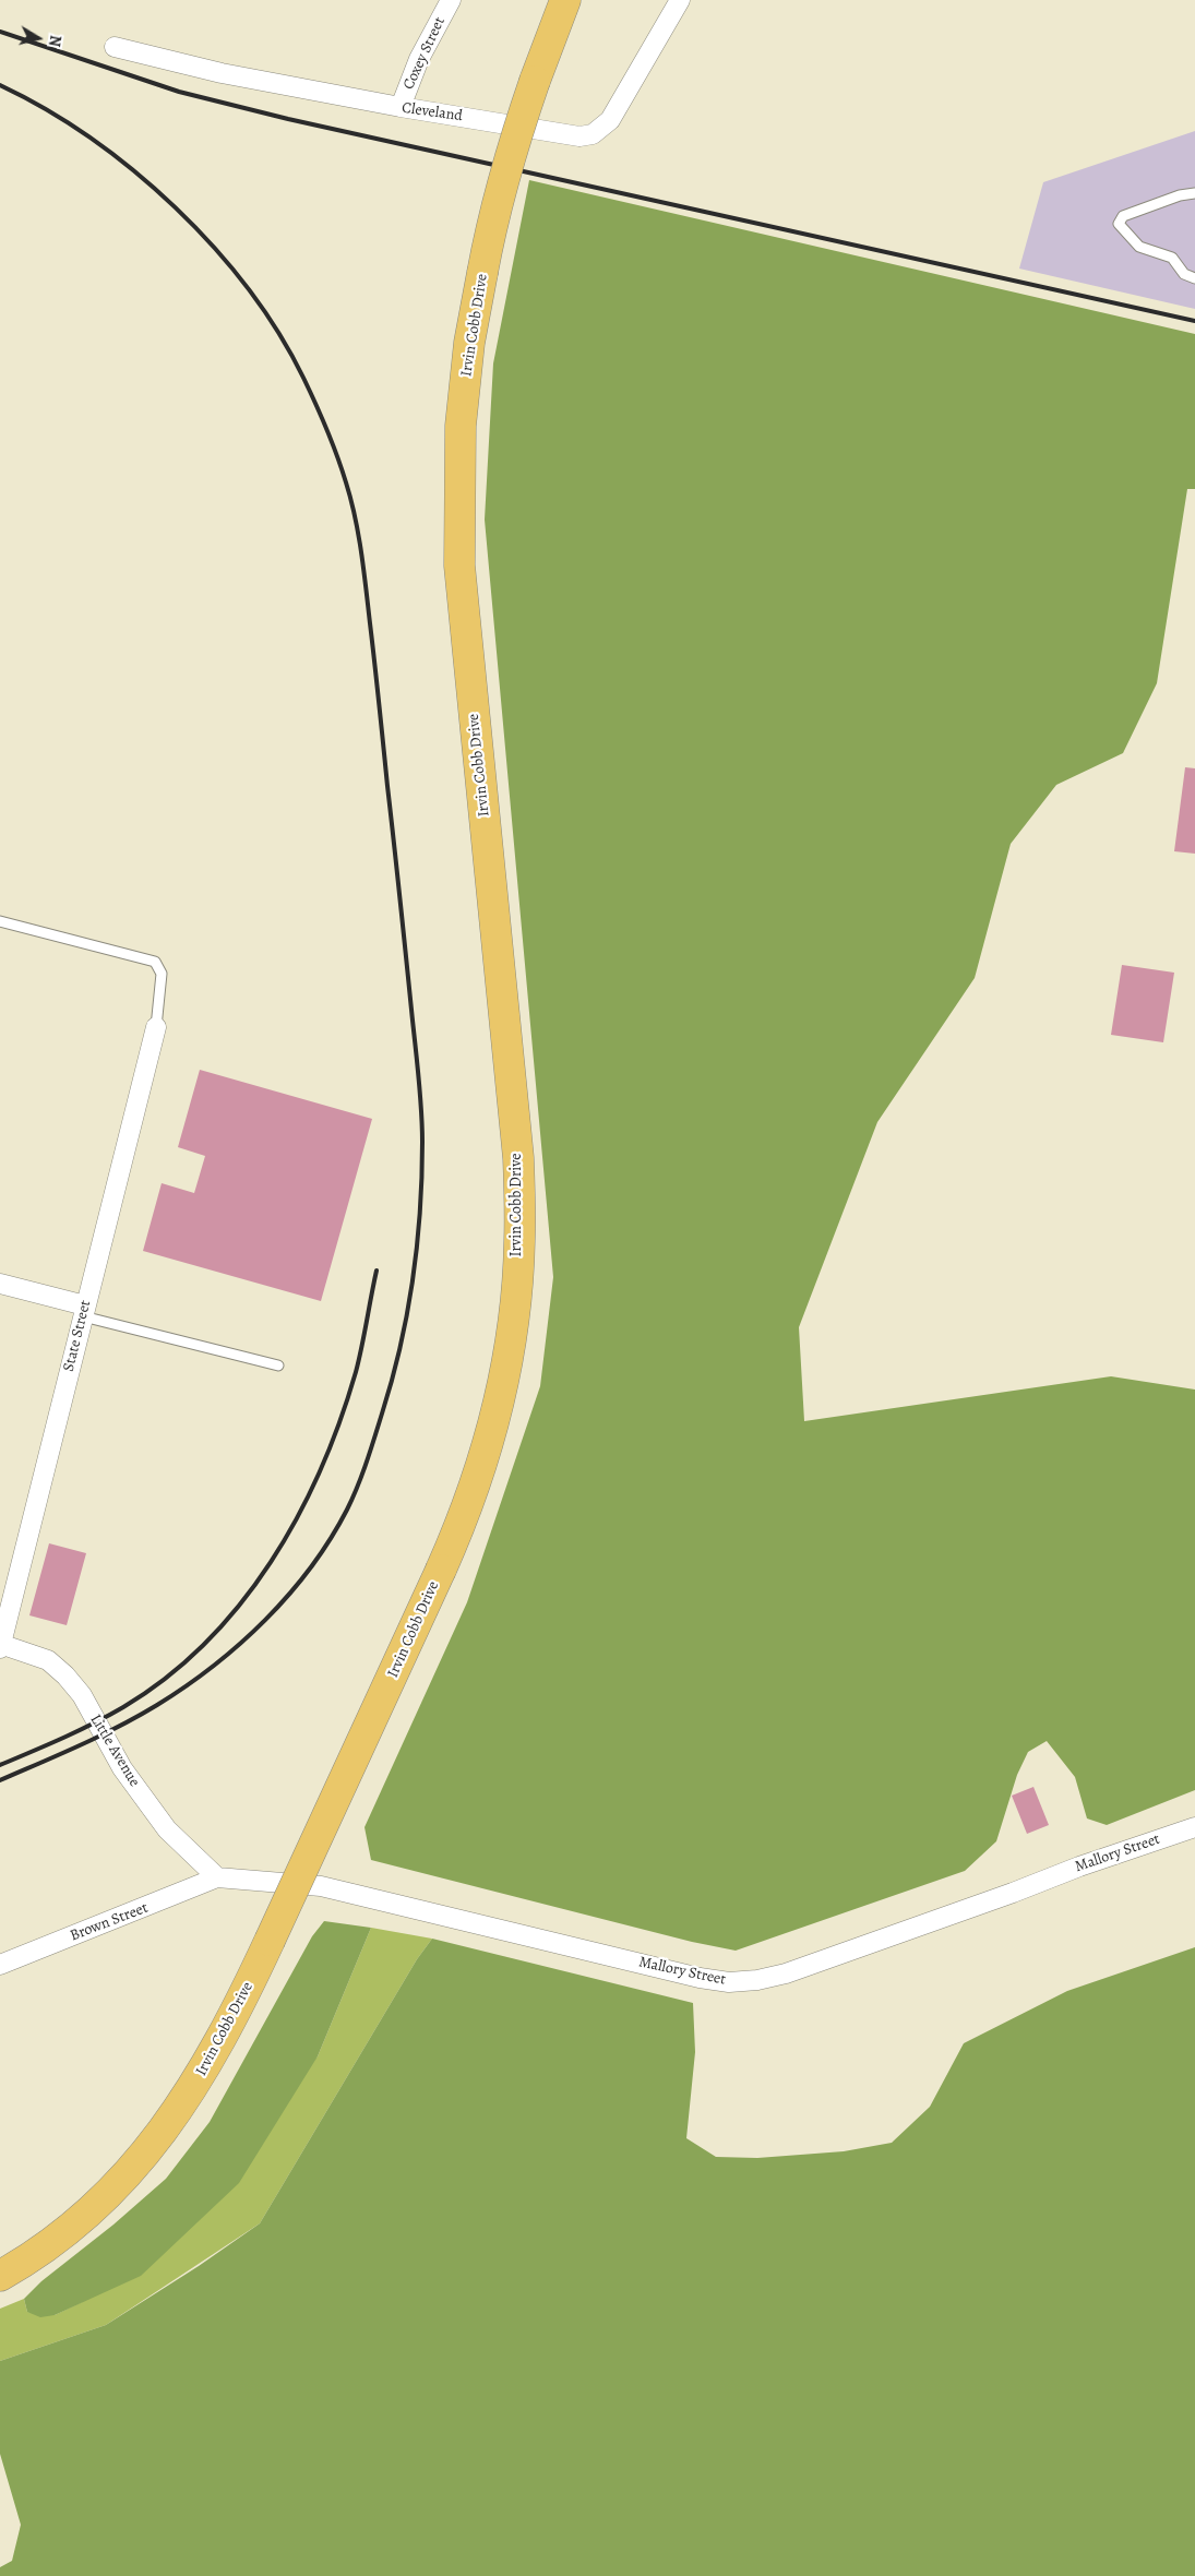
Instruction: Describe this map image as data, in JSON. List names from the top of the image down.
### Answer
{
  "streets": {
    "main road": ["Irvin Cobb Drive"],
    "street": [
      "Coxey Street",
      "Cleveland",
      "State Street",
      "Little Avenue",
      "Mallory Street",
      "Brown Street"
    ]
  },
  "crossings": [
    ["Coxey Street", "Cleveland"],
    ["State Street", "Little Avenue"],
    ["Little Avenue", "Mallory Street"],
    ["Little Avenue", "Brown Street"],
    ["Mallory Street", "Brown Street"]
  ],
  "north": "right"
}
